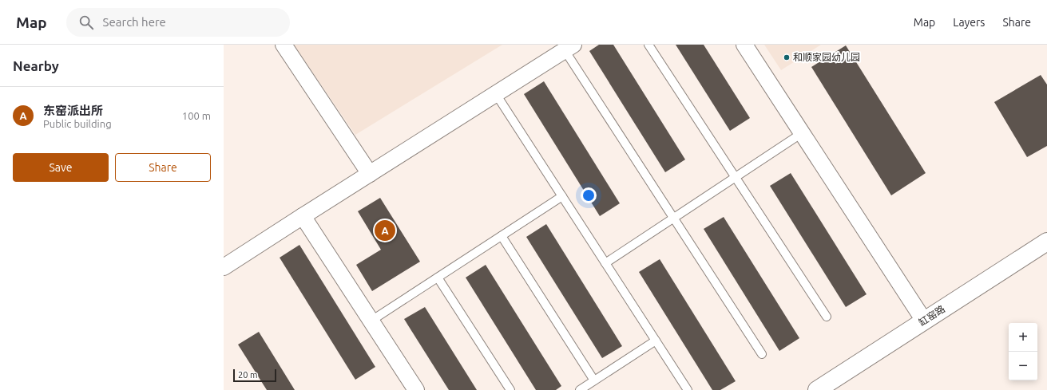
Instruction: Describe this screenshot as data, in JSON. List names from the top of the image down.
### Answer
{
  "streets": {
    "main road": ["缸窑路"]
  },
  "places": ["和顺家园幼儿园"],
  "scale_bar": "20 m",
  "page": {
    "header": "Map",
    "search": "Search here",
    "nav": ["Map", "Layers", "Share"],
    "heading": "Nearby",
    "list": [
      {
        "mark": "A",
        "name": "东窑派出所",
        "note": "Public building",
        "value": "100 m"
      }
    ],
    "buttons": ["Save", "Share"],
    "pins": "A",
    "map_buttons": ["+", "−"],
    "scale": "20 m"
  }
}
